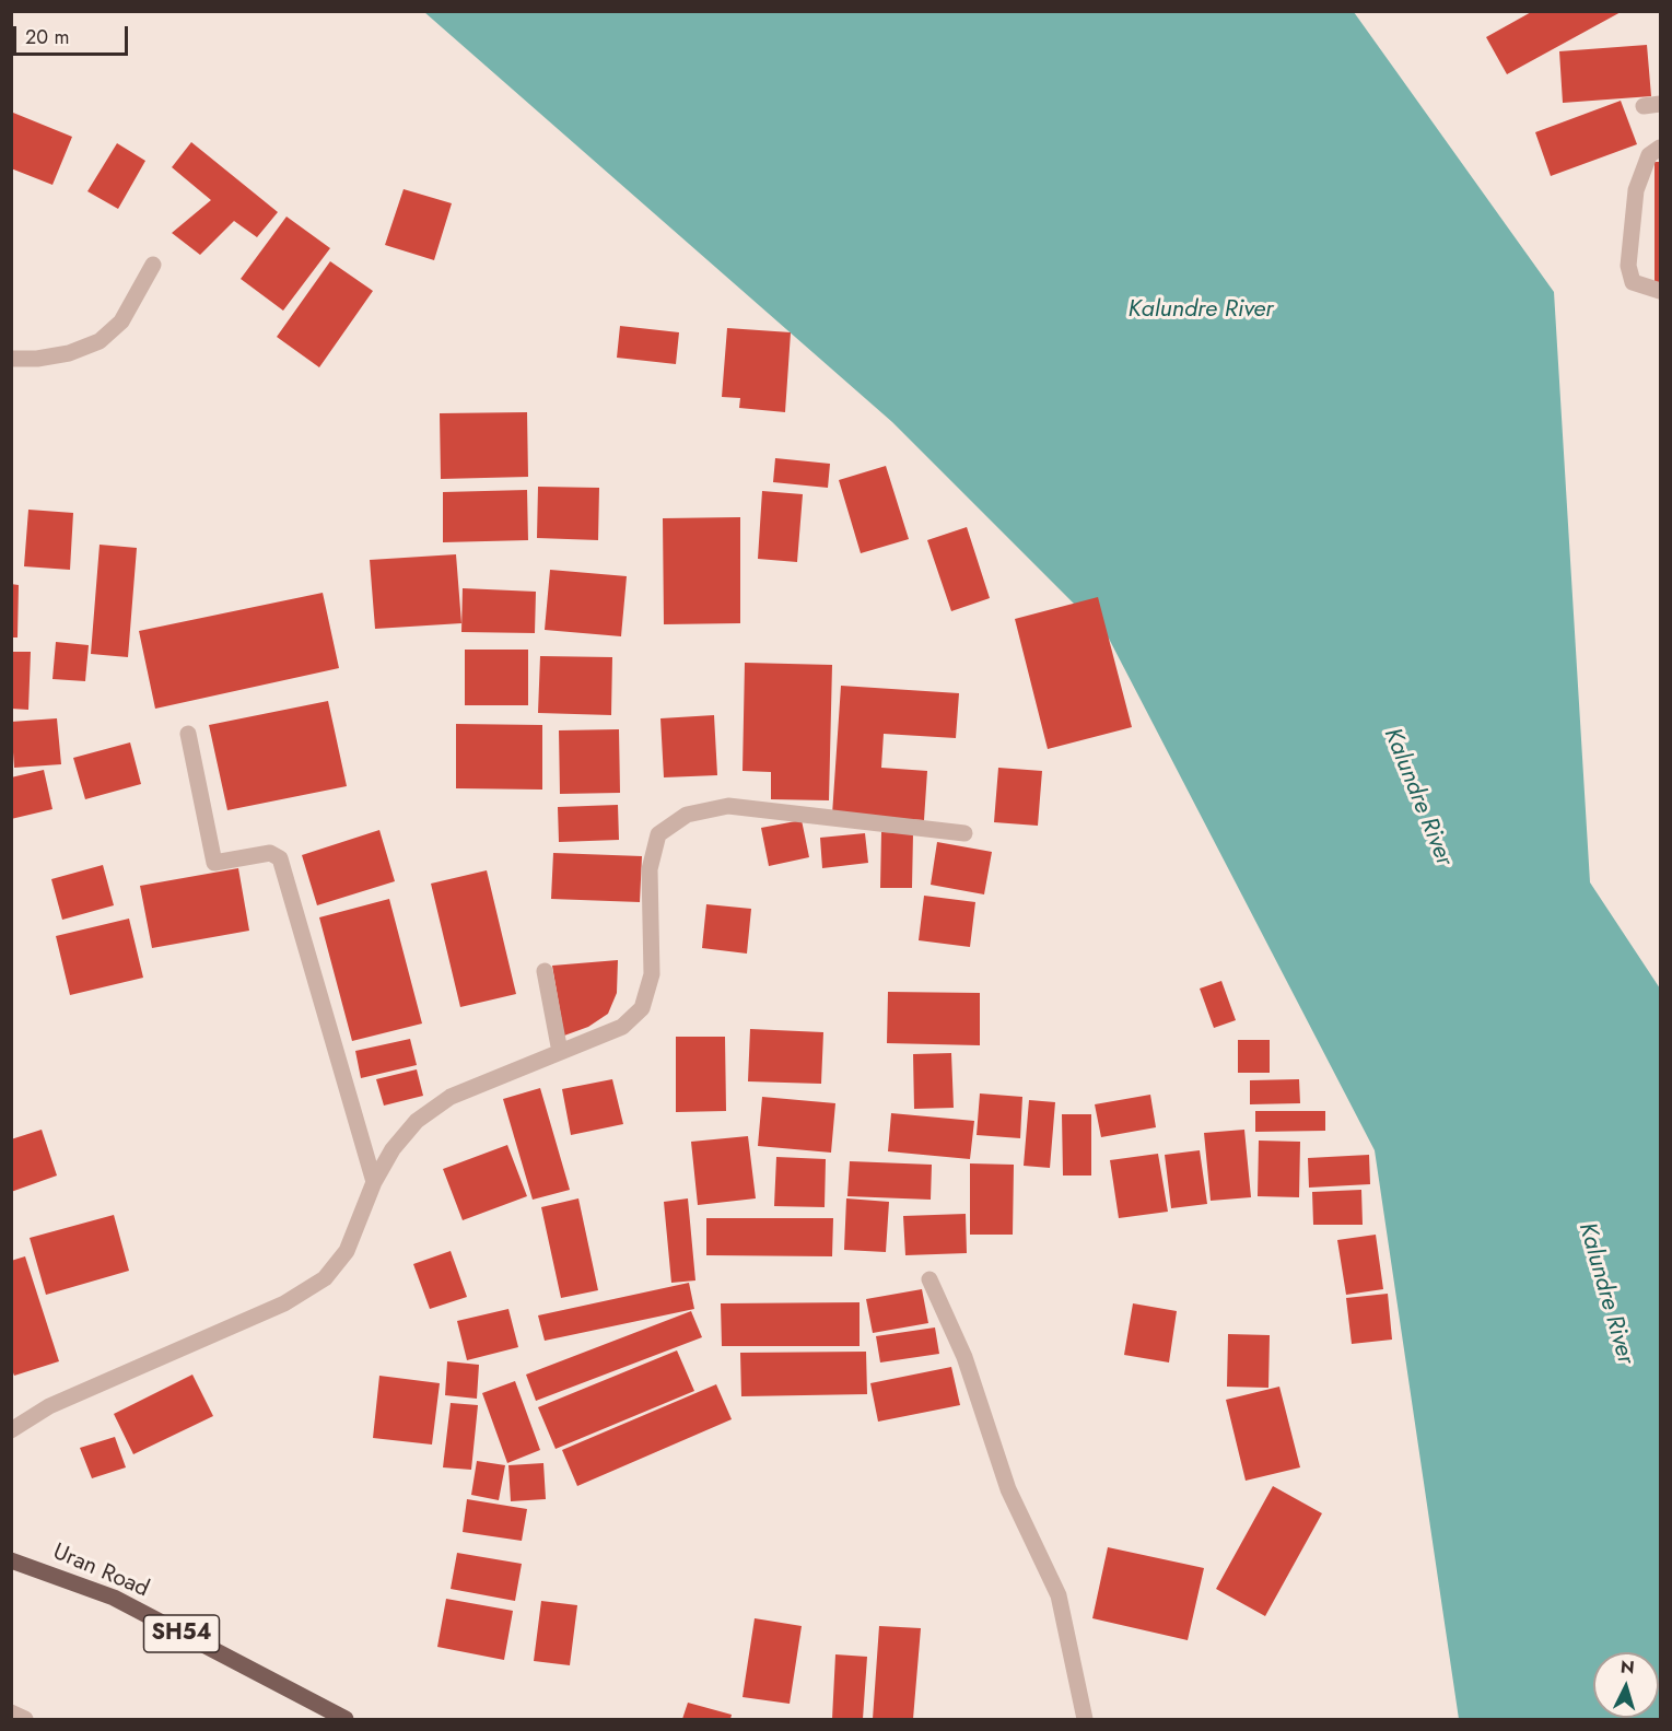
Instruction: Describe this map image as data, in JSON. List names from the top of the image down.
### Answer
{
  "streets": {
    "main road": ["Uran Road", "SH54"]
  },
  "water": ["Kalundre River"],
  "scale_bar": "20 m",
  "north": "top"
}
